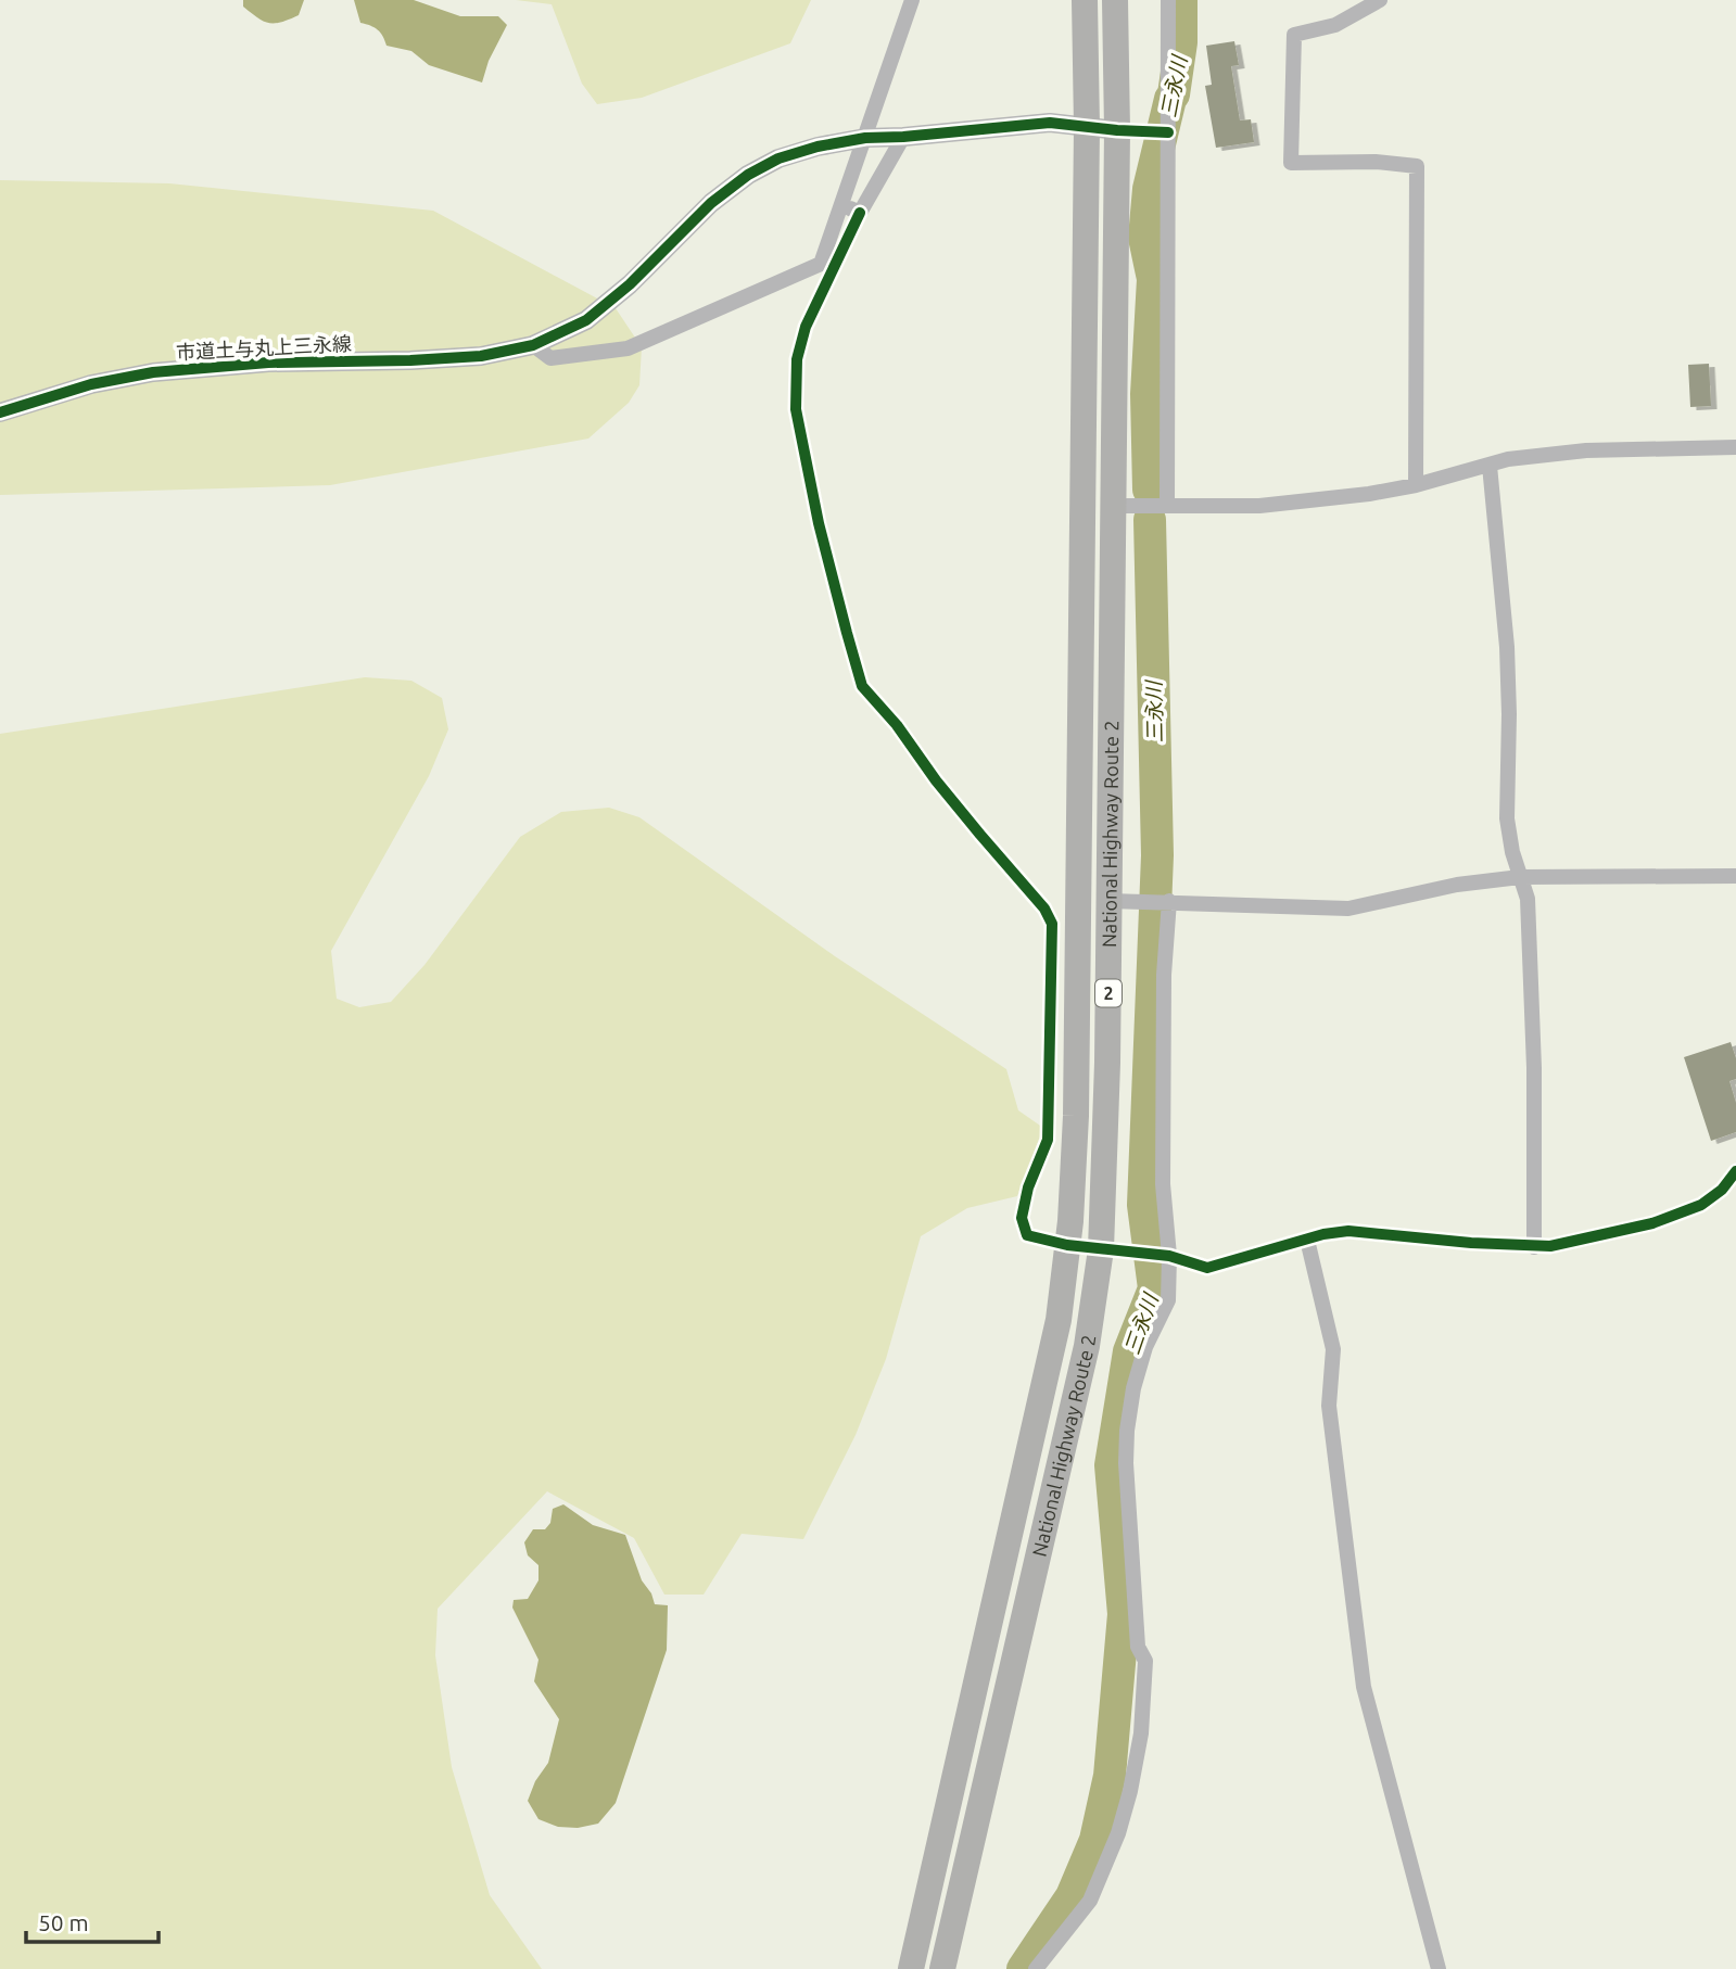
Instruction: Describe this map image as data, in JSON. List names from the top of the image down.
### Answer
{
  "streets": {
    "highway": ["National Highway Route 2", "2"],
    "street": ["市道土与丸上三永線"]
  },
  "crossings": [
    ["市道土与丸上三永線", "National Highway Route 2"]
  ],
  "water": ["三永川"],
  "scale_bar": "50 m"
}
